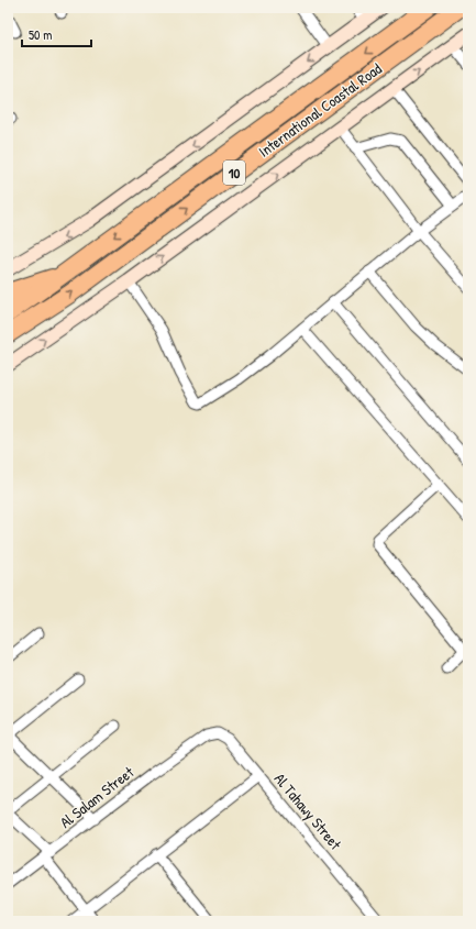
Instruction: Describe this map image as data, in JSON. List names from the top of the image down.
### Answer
{
  "streets": {
    "highway": ["International Coastal Road", "10"],
    "street": ["Al Salam Street", "Al Tahawy Street"]
  },
  "crossings": [
    ["Al Salam Street", "Al Tahawy Street"]
  ],
  "scale_bar": "50 m"
}
